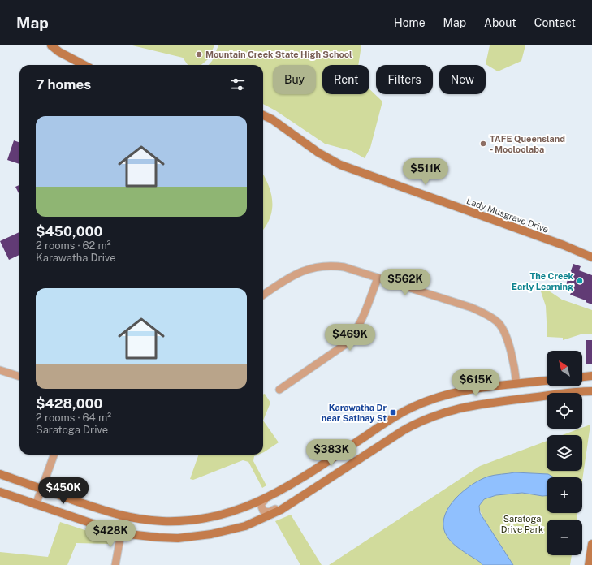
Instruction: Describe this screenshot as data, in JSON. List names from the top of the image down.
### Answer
{
  "streets": {
    "main road": ["Lady Musgrave Drive"]
  },
  "parks": ["Saratoga Drive Park"],
  "places": {
    "other": ["Mountain Creek State High School", "TAFE Queensland - Mooloolaba", "The Creek Early Learning"],
    "transit": ["Karawatha Dr near Satinay St"]
  },
  "north": "top left",
  "page": {
    "header": "Map",
    "nav": [
      "Home",
      "Map",
      "About",
      "Contact"
    ],
    "chip": [
      "Buy",
      "Rent",
      "Filters",
      "New"
    ],
    "heading": "7 homes",
    "list": [
      {
        "name": "$450,000",
        "note": "2 rooms · 62 m² · Karawatha Drive"
      },
      {
        "name": "$428,000",
        "note": "2 rooms · 64 m² · Saratoga Drive"
      }
    ],
    "price": [
      "$511K",
      "$562K",
      "$469K",
      "$615K",
      "$383K",
      "$450K",
      "$428K"
    ],
    "map_buttons": ["+", "−"]
  }
}
